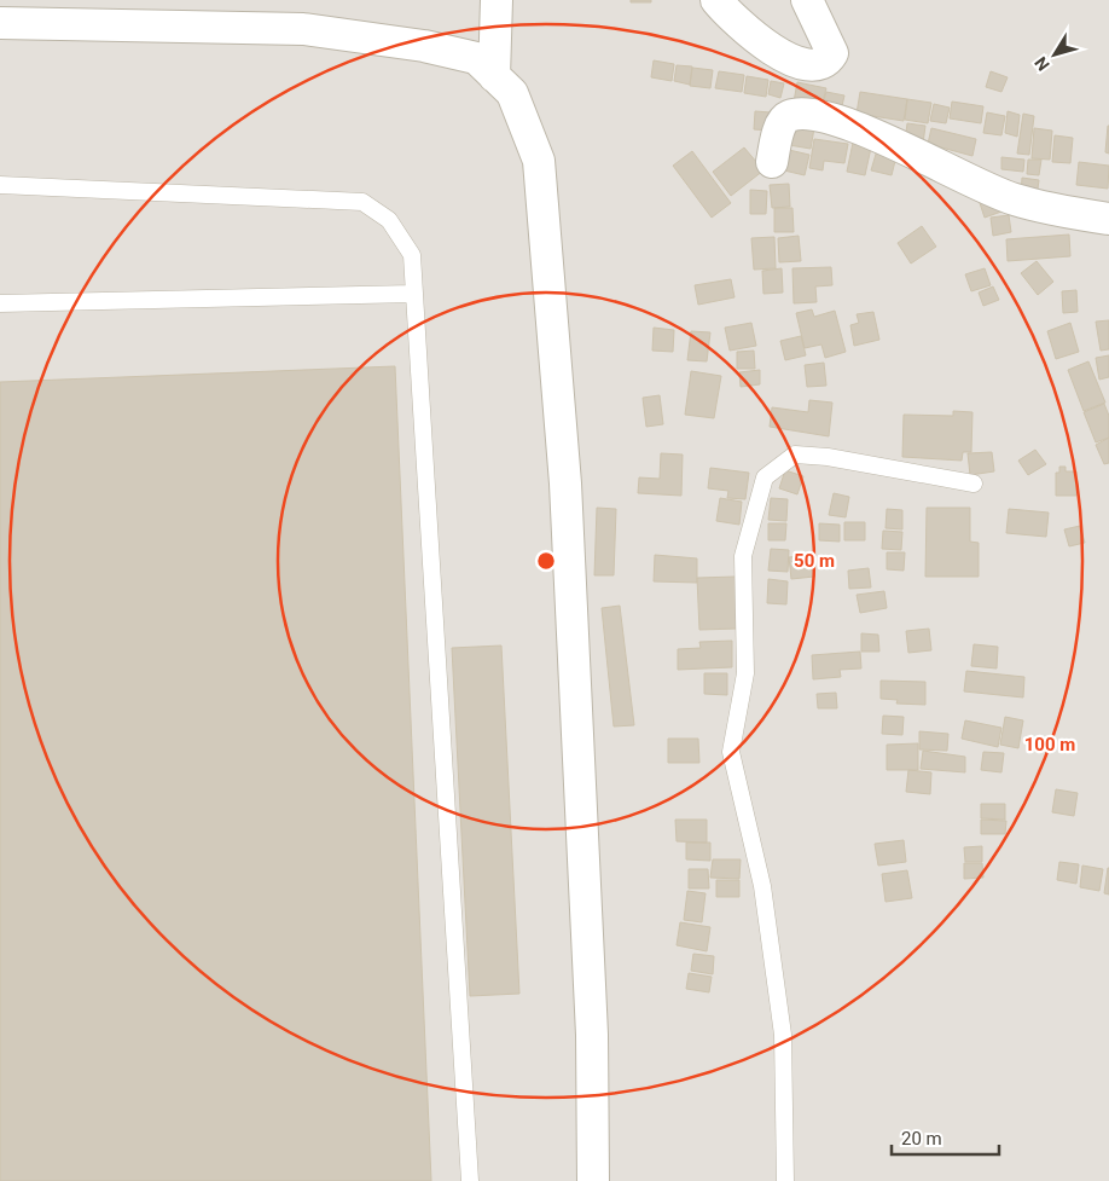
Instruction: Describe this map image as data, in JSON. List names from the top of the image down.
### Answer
{
  "scale_bar": "20 m",
  "north": "bottom left",
  "rings": ["50 m", "100 m"]
}
